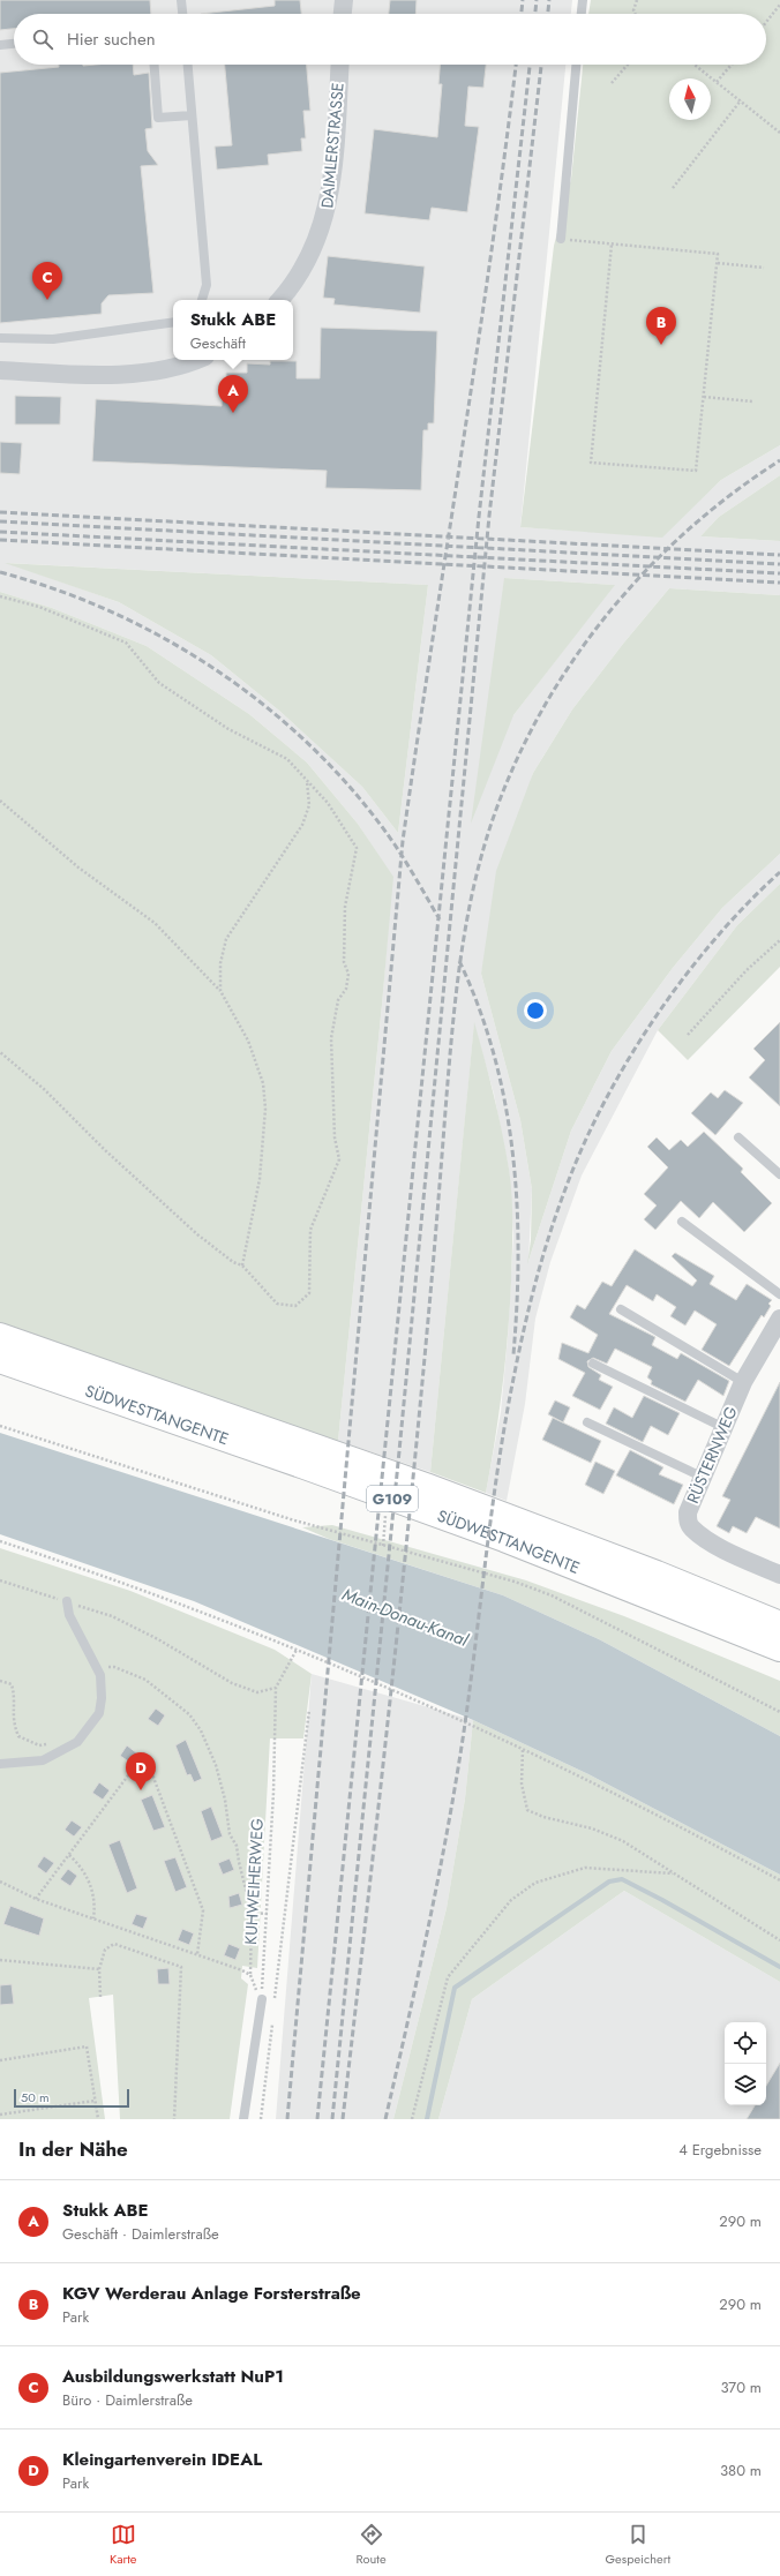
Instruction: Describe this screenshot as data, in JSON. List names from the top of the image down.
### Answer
{
  "streets": {
    "highway": ["SÜDWESTTANGENTE", "G109"],
    "street": ["DAIMLERSTRASSE", "RÜSTERNWEG"],
    "path": ["KUHWEIHERWEG"]
  },
  "water": ["Main-Donau-Kanal"],
  "scale_bar": "50 m",
  "north": "top",
  "page": {
    "search": "Hier suchen",
    "pins": [
      "C",
      "B",
      "A",
      "D"
    ],
    "popup": ["Stukk ABE", "Geschäft"],
    "scale": "50 m",
    "heading": ["In der Nähe", "4 Ergebnisse"],
    "list": [
      {
        "mark": "A",
        "name": "Stukk ABE",
        "note": "Geschäft · Daimlerstraße",
        "value": "290 m"
      },
      {
        "mark": "B",
        "name": "KGV Werderau Anlage Forsterstraße",
        "note": "Park",
        "value": "290 m"
      },
      {
        "mark": "C",
        "name": "Ausbildungswerkstatt NuP1",
        "note": "Büro · Daimlerstraße",
        "value": "370 m"
      },
      {
        "mark": "D",
        "name": "Kleingartenverein IDEAL",
        "note": "Park",
        "value": "380 m"
      }
    ],
    "nav": ["Karte", "Route", "Gespeichert"]
  }
}
